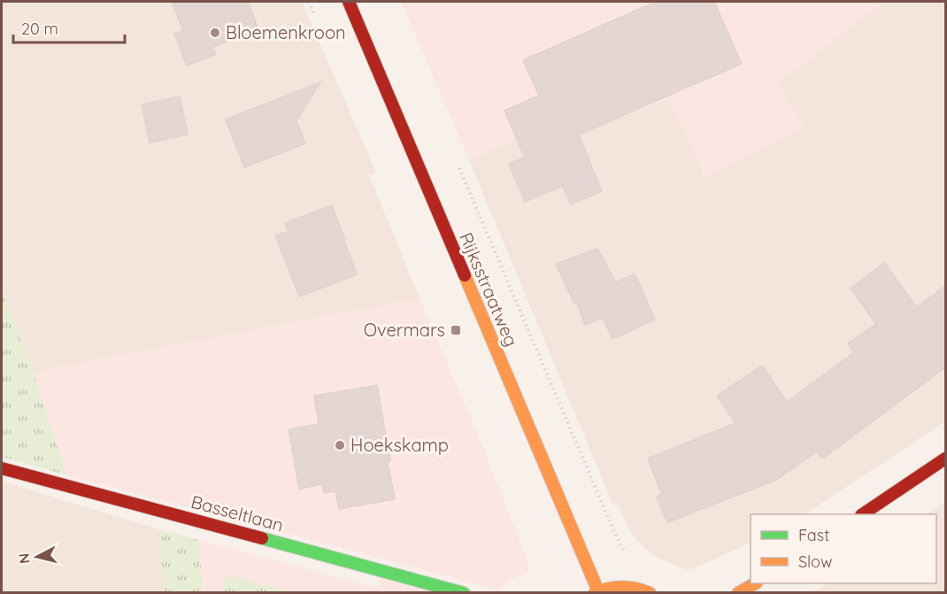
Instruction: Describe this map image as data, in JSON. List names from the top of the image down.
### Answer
{
  "streets": {
    "main road": ["Rijksstraatweg", "Basseltlaan"]
  },
  "places": {
    "other": ["Bloemenkroon", "Hoekskamp"],
    "transit": ["Overmars"]
  },
  "legend": ["Fast", "Slow"],
  "scale_bar": "20 m",
  "north": "left"
}
